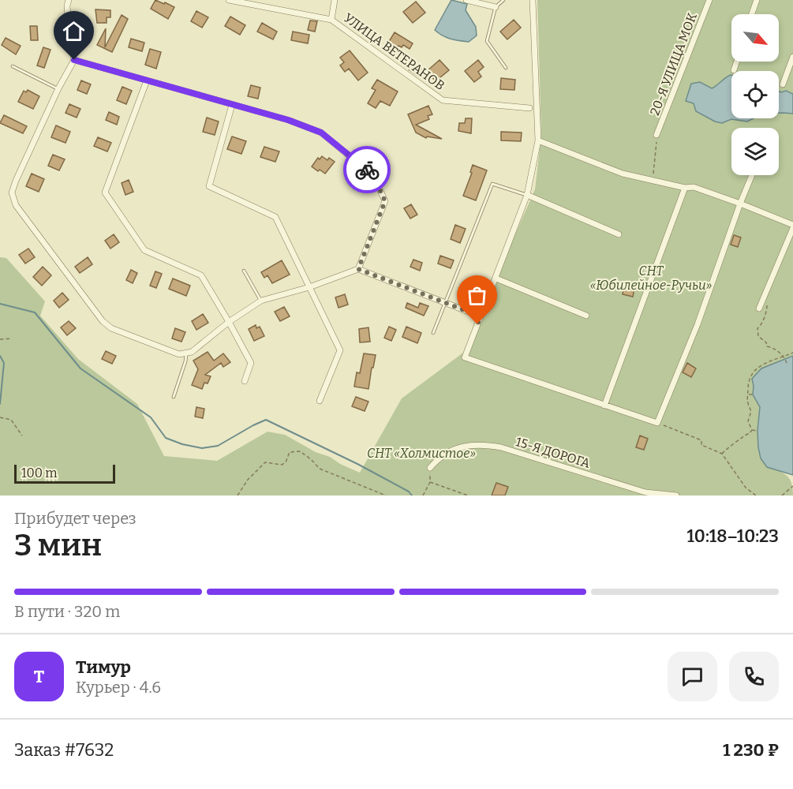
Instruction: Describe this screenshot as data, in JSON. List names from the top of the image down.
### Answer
{
  "streets": {
    "street": ["УЛИЦА ВЕТЕРАНОВ", "20-Я УЛИЦА МОК", "15-Я ДОРОГА"]
  },
  "parks": ["СНТ «Юбилейное-Ручьи»", "СНТ «Холмистое»"],
  "scale_bar": "100 m",
  "north": "bottom right",
  "page": {
    "scale": "100 m",
    "heading": ["3 мин", "Прибудет через", "10:18–10:23"],
    "panel": [
      "Тимур",
      "Курьер · 4.6",
      "Заказ #7632",
      "1 230 ₽"
    ],
    "bar": "В пути · 320 m",
    "round": "Т"
  }
}
